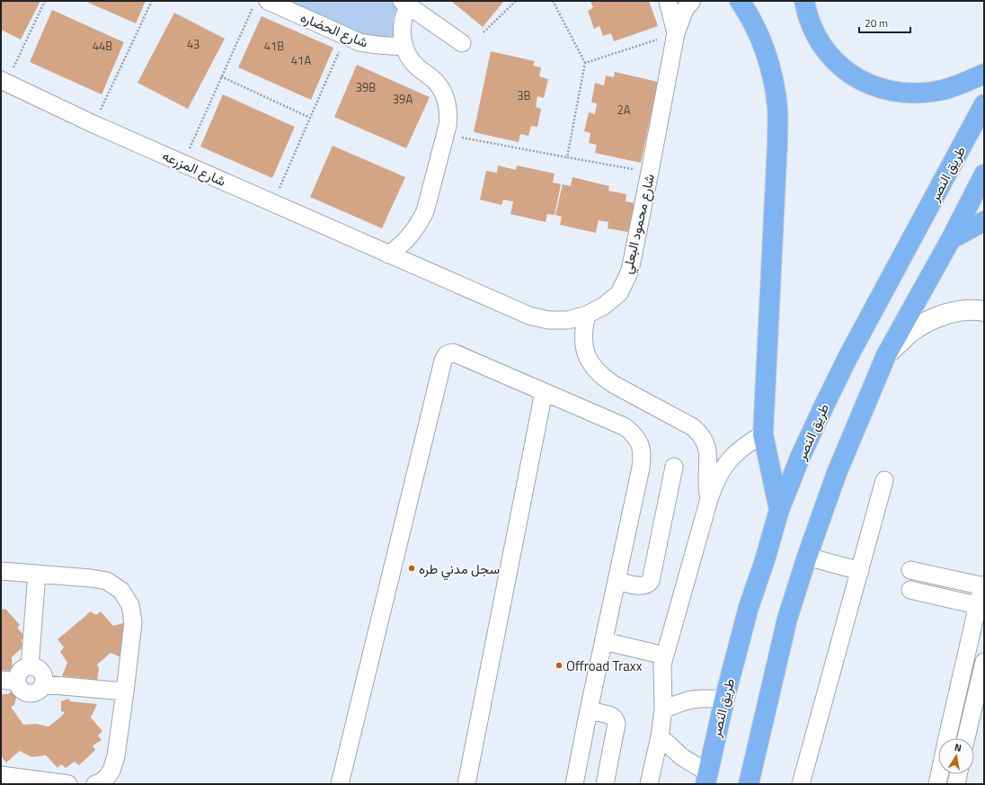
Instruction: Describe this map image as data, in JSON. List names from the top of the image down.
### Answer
{
  "streets": {
    "highway": ["طريق النصر"],
    "street": ["شارع الحضاره", "شارع المزرعه", "شارع محمود البعلي"]
  },
  "crossings": [
    ["شارع المزرعه", "شارع محمود البعلي"]
  ],
  "places": ["سجل مدني طره", "Offroad Traxx"],
  "house_numbers": [
    "43",
    "44B",
    "41B",
    "41A",
    "39B",
    "3B",
    "39A",
    "2A"
  ],
  "scale_bar": "20 m",
  "north": "top"
}
